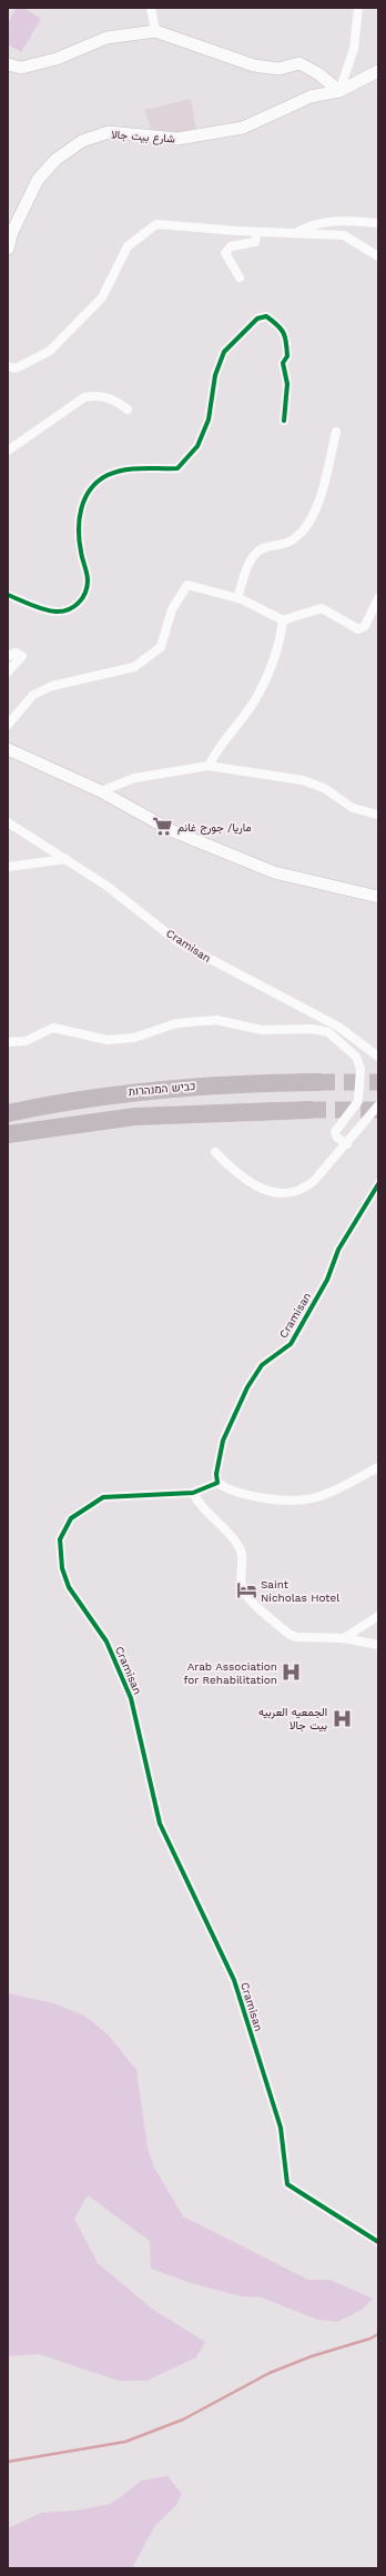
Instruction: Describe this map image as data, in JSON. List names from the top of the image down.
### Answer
{
  "streets": {
    "highway": ["כביש המנהרות"],
    "street": ["شارع بيت جالا", "Cramisan"]
  },
  "places": {
    "supermarket": ["ماريا/ جورج غانم"],
    "hotel": ["Saint Nicholas Hotel"],
    "hospital": ["Arab Association for Rehabilitation", "الجمعيه العربيه بيت جالا"]
  }
}
